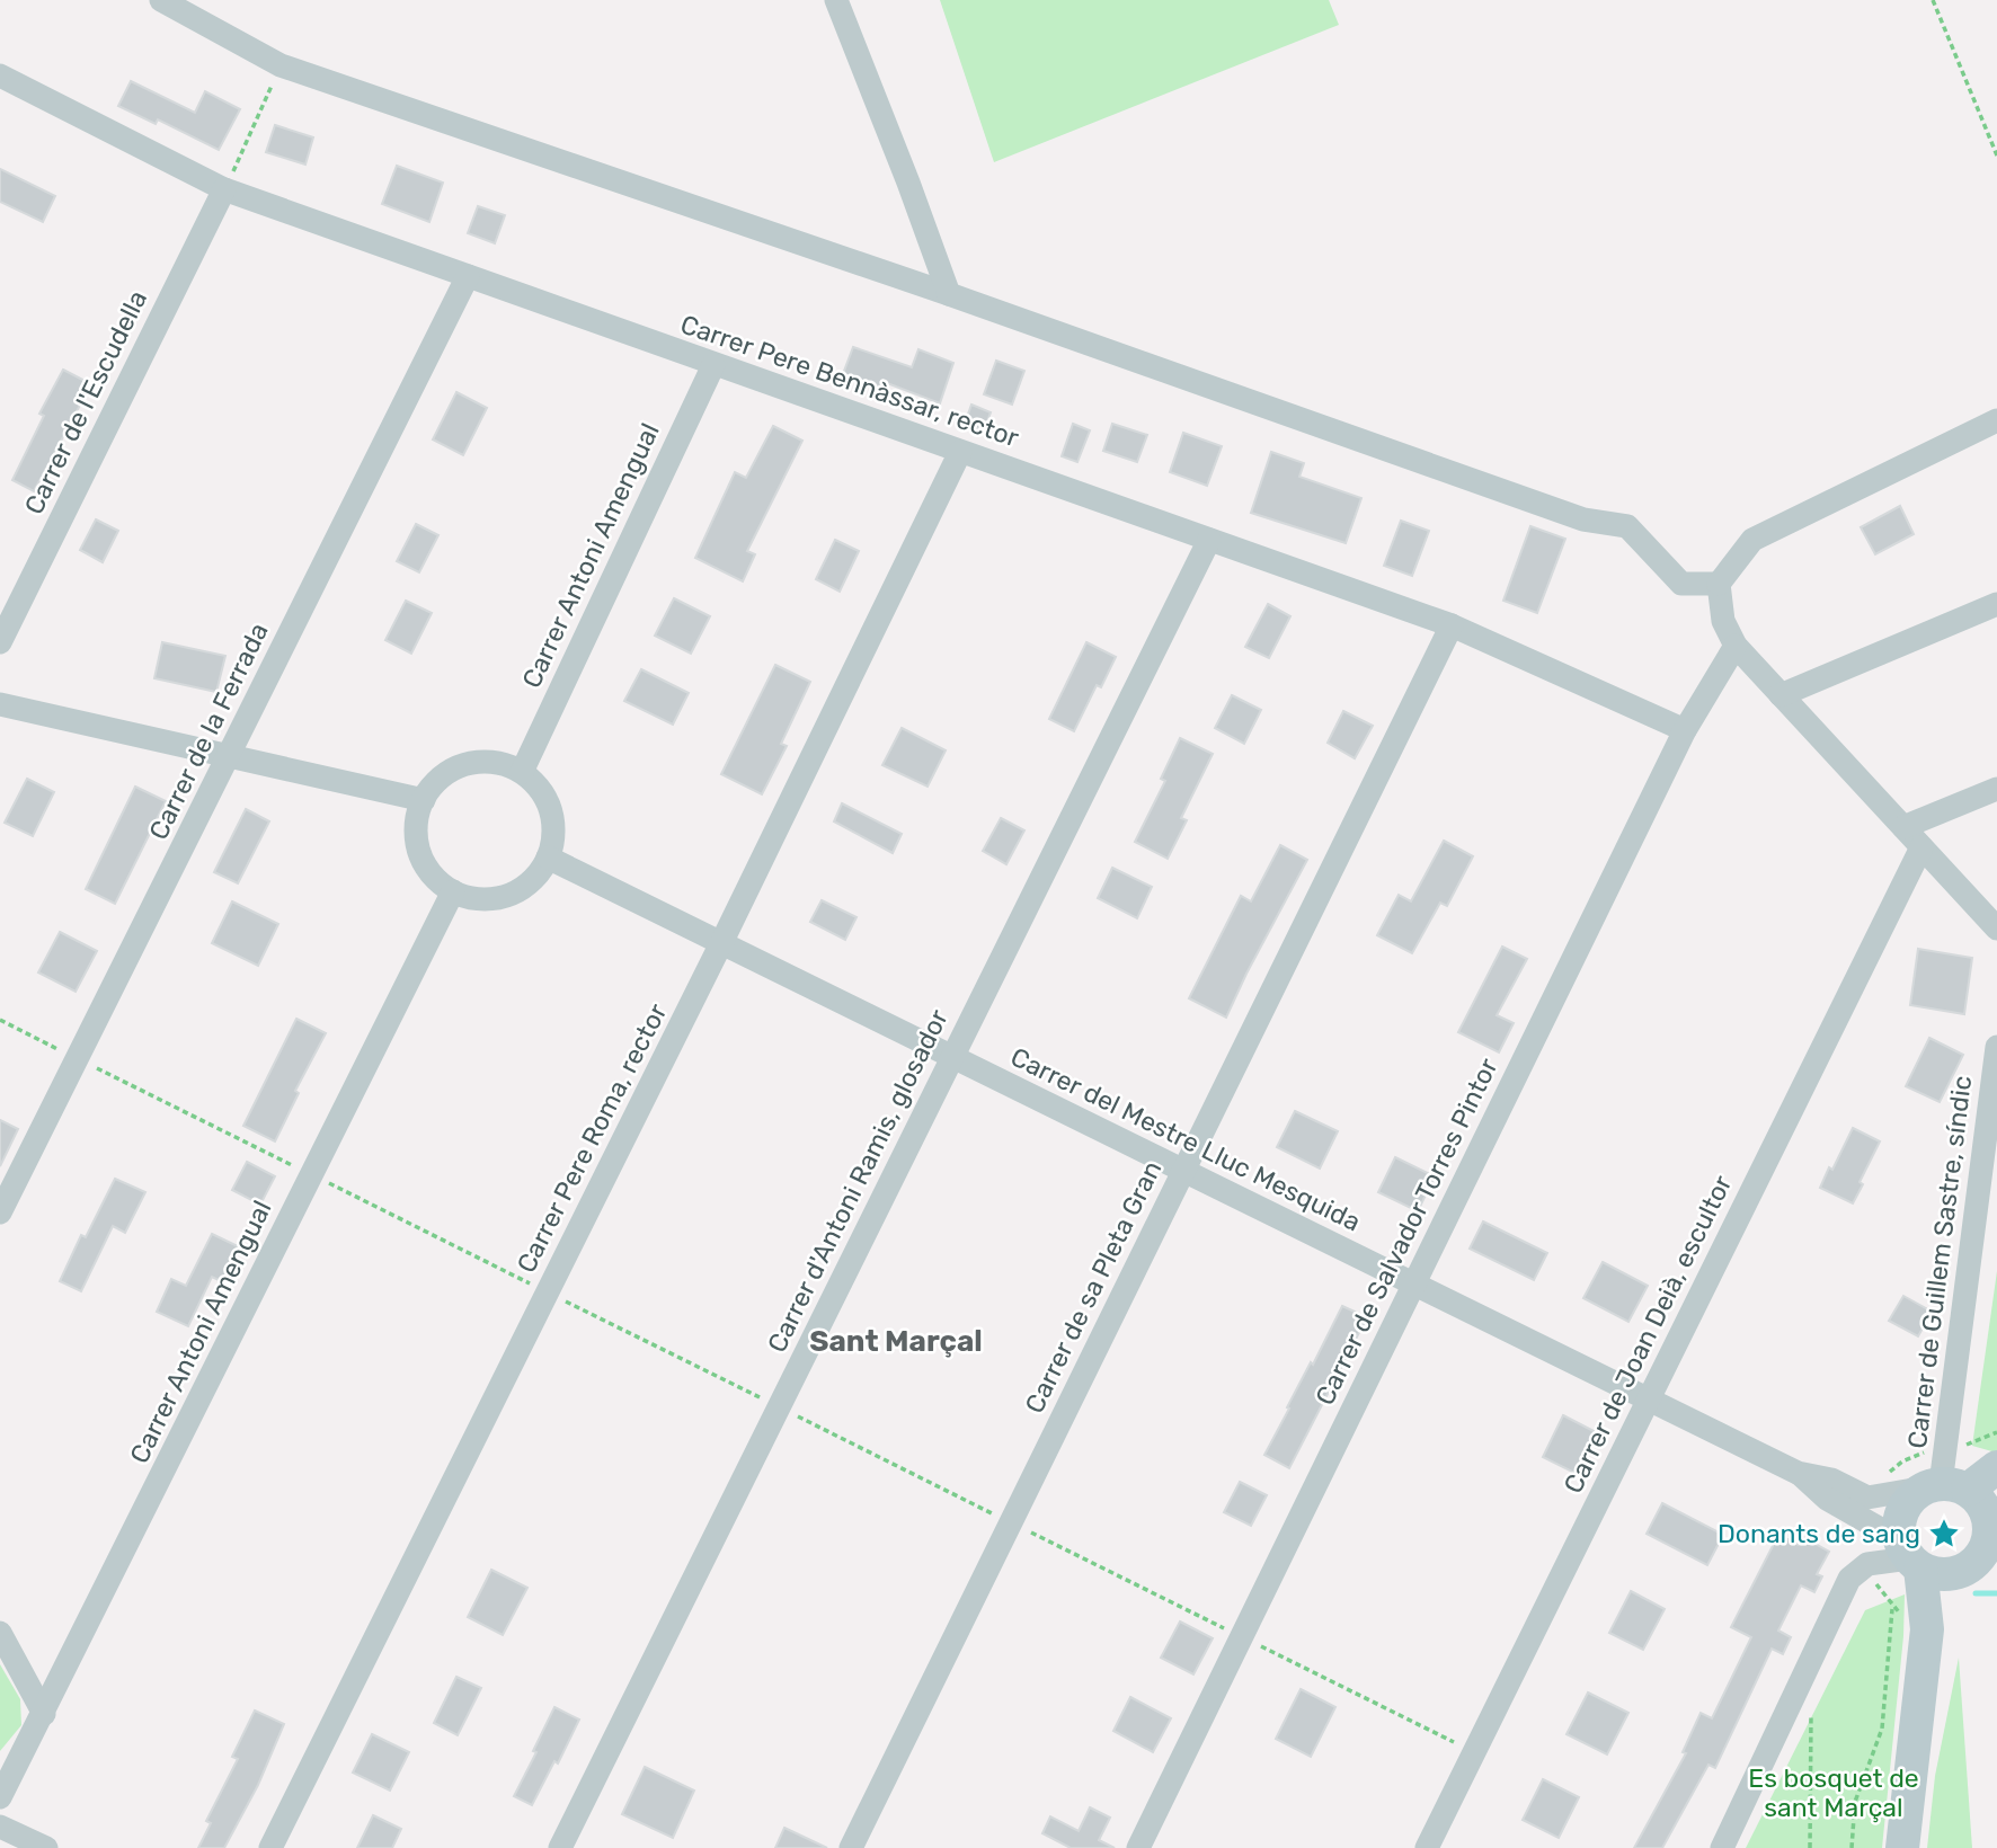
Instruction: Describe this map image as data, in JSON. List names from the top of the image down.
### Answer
{
  "streets": {
    "street": [
      "Carrer Pere Bennàssar, rector",
      "Carrer de l'Escudella",
      "Carrer Antoni Amengual",
      "Carrer de la Ferrada",
      "Carrer Pere Roma, rector",
      "Carrer del Mestre Lluc Mesquida",
      "Carrer d'Antoni Ramis, glosador",
      "Carrer de Salvador Torres Pintor",
      "Carrer de Guillem Sastre, síndic",
      "Carrer de sa Pleta Gran",
      "Carrer de Joan Deià, escultor"
    ]
  },
  "crossings": [
    ["Carrer Pere Bennàssar, rector", "Carrer de l'Escudella"],
    ["Carrer Pere Bennàssar, rector", "Carrer Antoni Amengual"],
    ["Carrer Pere Bennàssar, rector", "Carrer de la Ferrada"],
    ["Carrer Pere Bennàssar, rector", "Carrer Pere Roma, rector"],
    ["Carrer Pere Bennàssar, rector", "Carrer d'Antoni Ramis, glosador"],
    ["Carrer Pere Bennàssar, rector", "Carrer de Salvador Torres Pintor"],
    ["Carrer Pere Bennàssar, rector", "Carrer de sa Pleta Gran"],
    ["Carrer Antoni Amengual", "Carrer del Mestre Lluc Mesquida"],
    ["Carrer Pere Roma, rector", "Carrer del Mestre Lluc Mesquida"],
    ["Carrer del Mestre Lluc Mesquida", "Carrer d'Antoni Ramis, glosador"],
    ["Carrer del Mestre Lluc Mesquida", "Carrer de Salvador Torres Pintor"],
    ["Carrer del Mestre Lluc Mesquida", "Carrer de Guillem Sastre, síndic"],
    ["Carrer del Mestre Lluc Mesquida", "Carrer de sa Pleta Gran"],
    ["Carrer del Mestre Lluc Mesquida", "Carrer de Joan Deià, escultor"]
  ],
  "districts": ["Sant Marçal"],
  "parks": ["Es bosquet de sant Marçal"],
  "places": {
    "place": ["Donants de sang"]
  }
}
